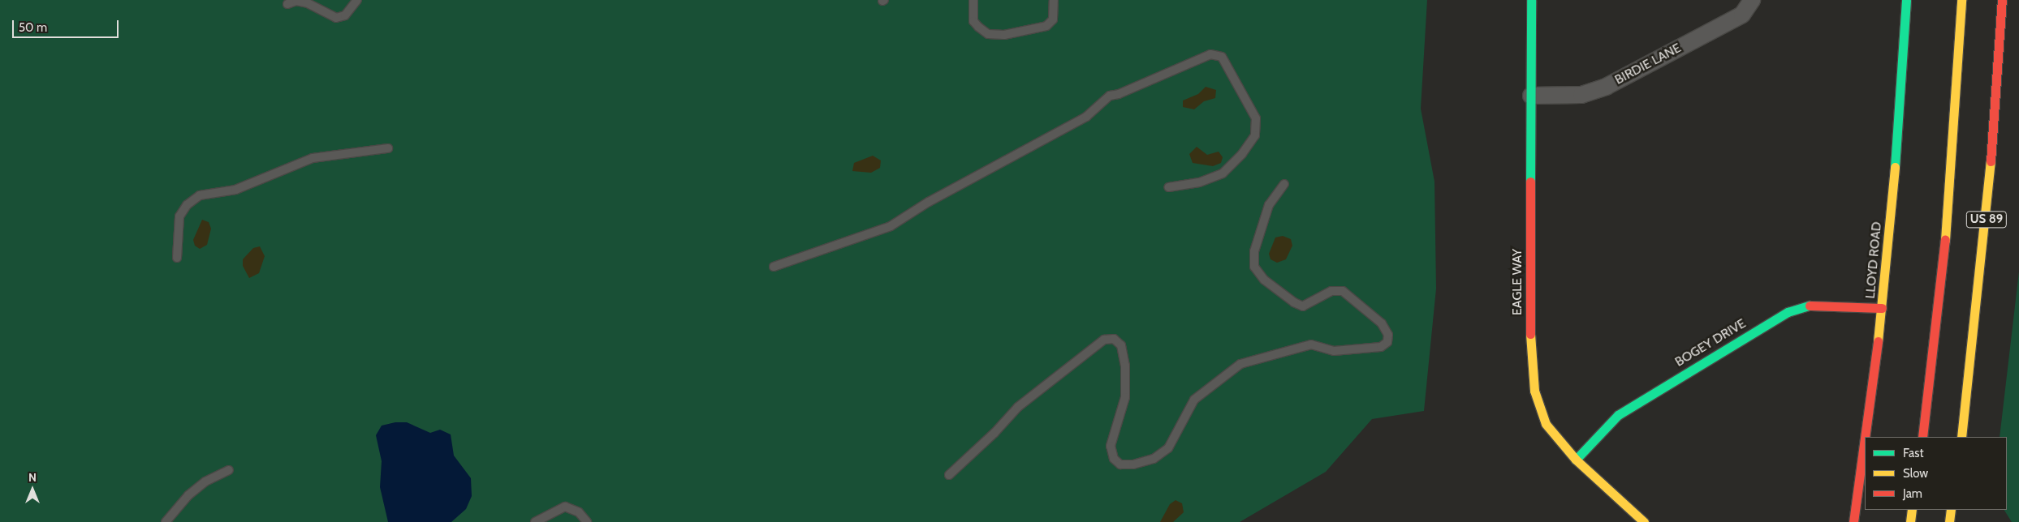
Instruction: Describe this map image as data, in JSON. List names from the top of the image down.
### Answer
{
  "streets": {
    "main road": [
      "US 89",
      "LLOYD ROAD",
      "EAGLE WAY",
      "BOGEY DRIVE"
    ],
    "street": ["BIRDIE LANE"]
  },
  "crossings": [
    ["BIRDIE LANE", "EAGLE WAY"],
    ["LLOYD ROAD", "BOGEY DRIVE"],
    ["EAGLE WAY", "BOGEY DRIVE"]
  ],
  "legend": ["Fast", "Slow", "Jam"],
  "scale_bar": "50 m",
  "north": "top"
}
